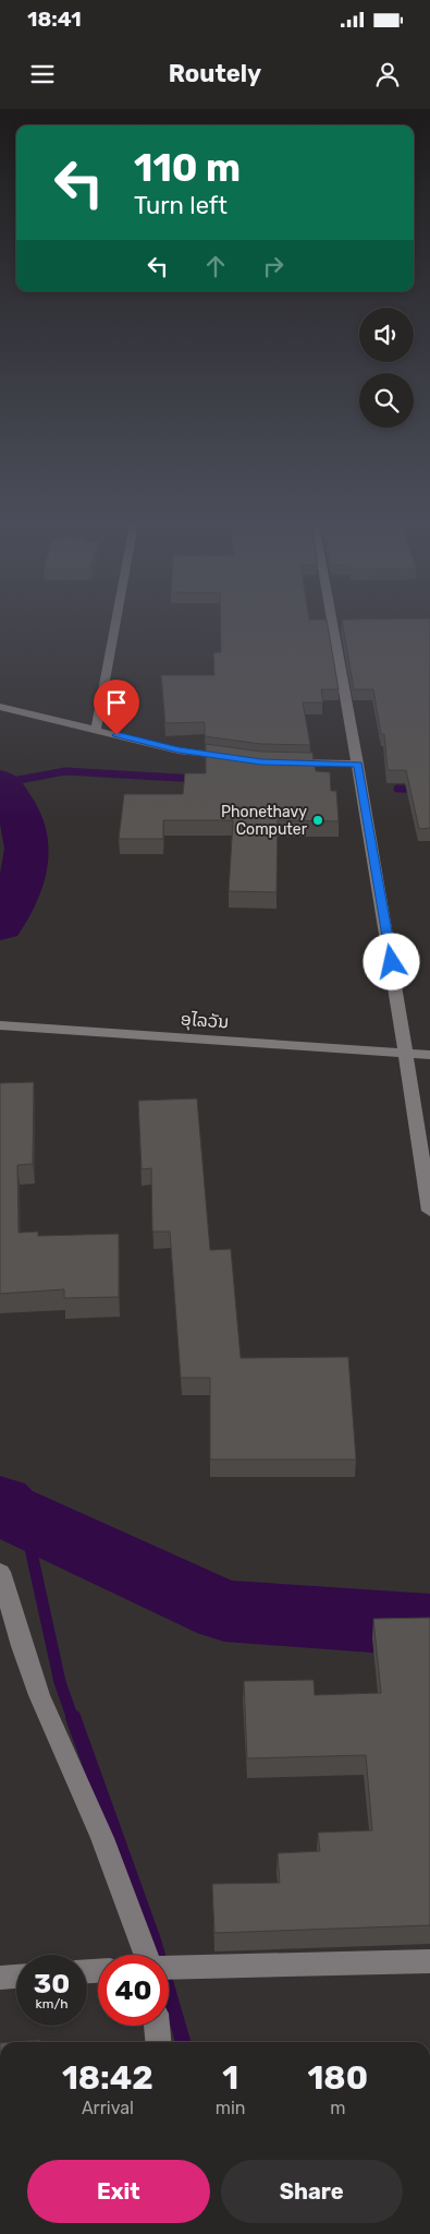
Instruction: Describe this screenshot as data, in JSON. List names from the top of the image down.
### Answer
{
  "streets": {
    "street": ["ອຸໄລວັນ"]
  },
  "places": ["Phonethavy Computer"],
  "page": {
    "status": "18:41",
    "header": "Routely",
    "turn": ["110 m", "Turn left"],
    "speed": "30 km/h",
    "limit": "40",
    "eta": [
      "18:42",
      "Arrival",
      "1",
      "min",
      "180",
      "m"
    ],
    "buttons": ["Exit", "Share"]
  }
}
